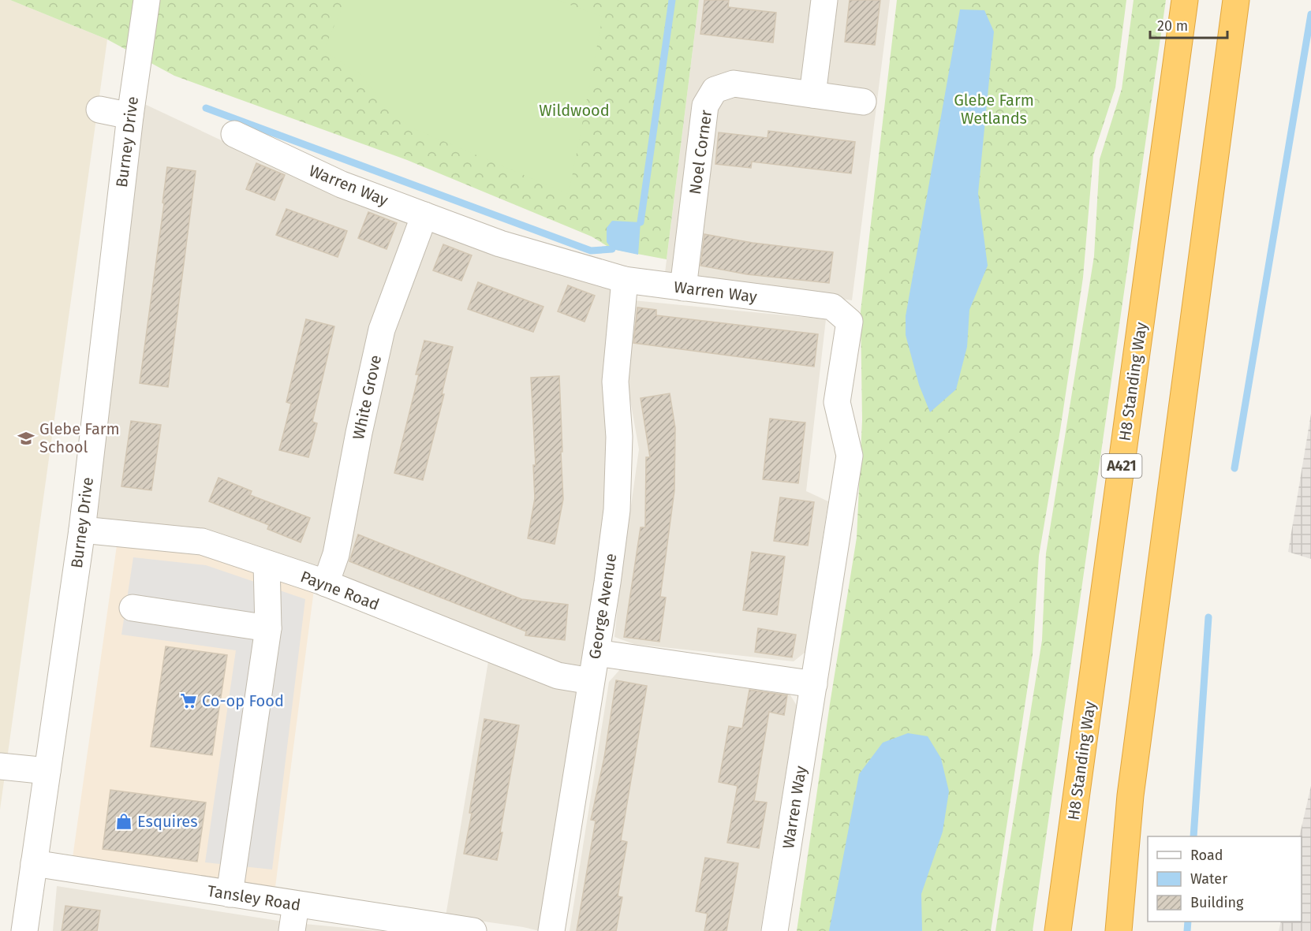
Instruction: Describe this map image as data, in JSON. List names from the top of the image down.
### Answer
{
  "streets": {
    "highway": ["H8 Standing Way", "A421"],
    "street": [
      "Burney Drive",
      "Noel Corner",
      "Warren Way",
      "White Grove",
      "Payne Road",
      "George Avenue",
      "Tansley Road"
    ]
  },
  "crossings": [
    ["Burney Drive", "Payne Road"],
    ["Burney Drive", "Tansley Road"],
    ["Noel Corner", "Warren Way"],
    ["Warren Way", "White Grove"],
    ["Warren Way", "George Avenue"],
    ["White Grove", "Payne Road"],
    ["Payne Road", "George Avenue"]
  ],
  "parks": ["Glebe Farm Wetlands", "Wildwood"],
  "places": {
    "school or university": ["Glebe Farm School"],
    "supermarket": ["Co-op Food"],
    "shop": ["Esquires"]
  },
  "legend": ["Road", "Water", "Building"],
  "scale_bar": "20 m"
}
